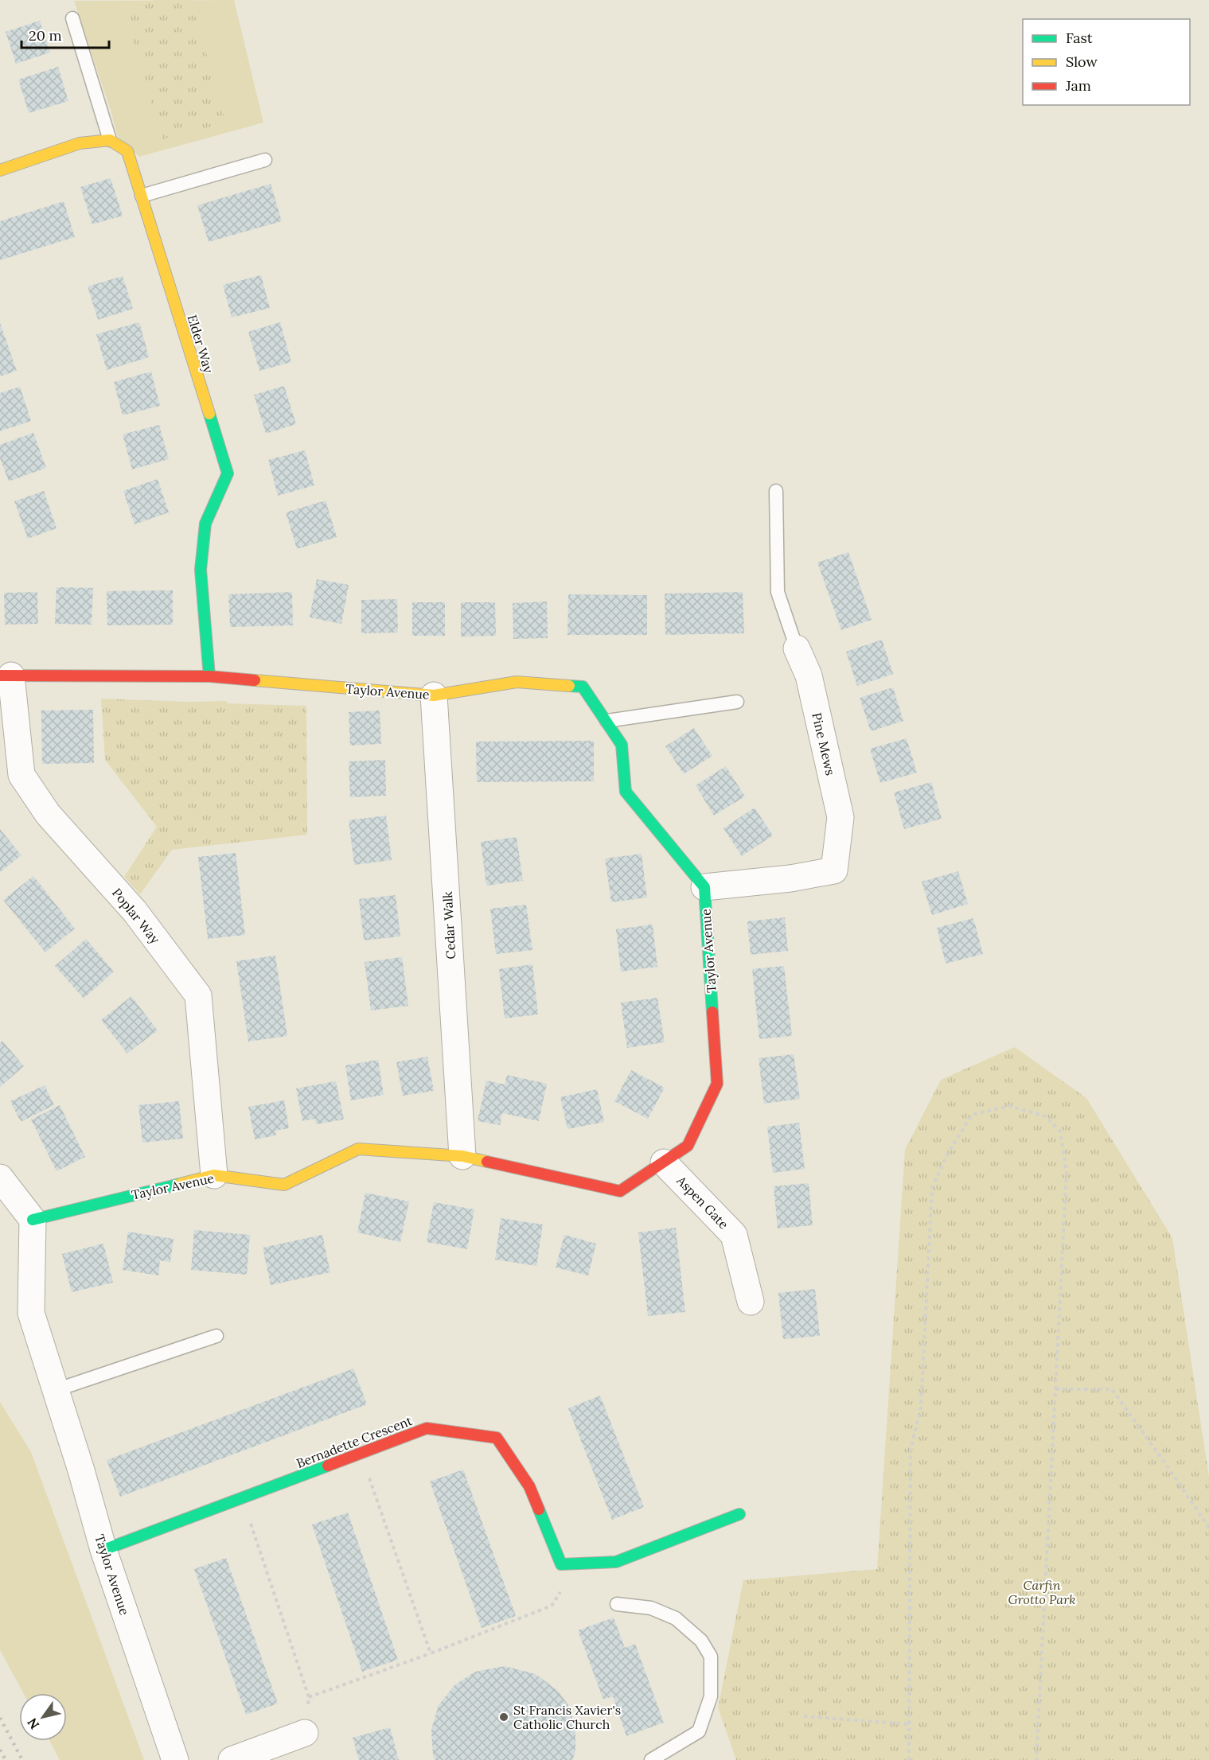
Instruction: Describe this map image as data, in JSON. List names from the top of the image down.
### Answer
{
  "streets": {
    "street": [
      "Elder Way",
      "Taylor Avenue",
      "Pine Mews",
      "Poplar Way",
      "Cedar Walk",
      "Aspen Gate",
      "Bernadette Crescent"
    ]
  },
  "crossings": [
    ["Elder Way", "Taylor Avenue"],
    ["Taylor Avenue", "Pine Mews"],
    ["Taylor Avenue", "Poplar Way"],
    ["Taylor Avenue", "Cedar Walk"],
    ["Taylor Avenue", "Aspen Gate"],
    ["Taylor Avenue", "Bernadette Crescent"]
  ],
  "parks": ["Carfin Grotto Park"],
  "places": ["St Francis Xavier's Catholic Church"],
  "legend": ["Fast", "Slow", "Jam"],
  "scale_bar": "20 m",
  "north": "bottom left"
}
